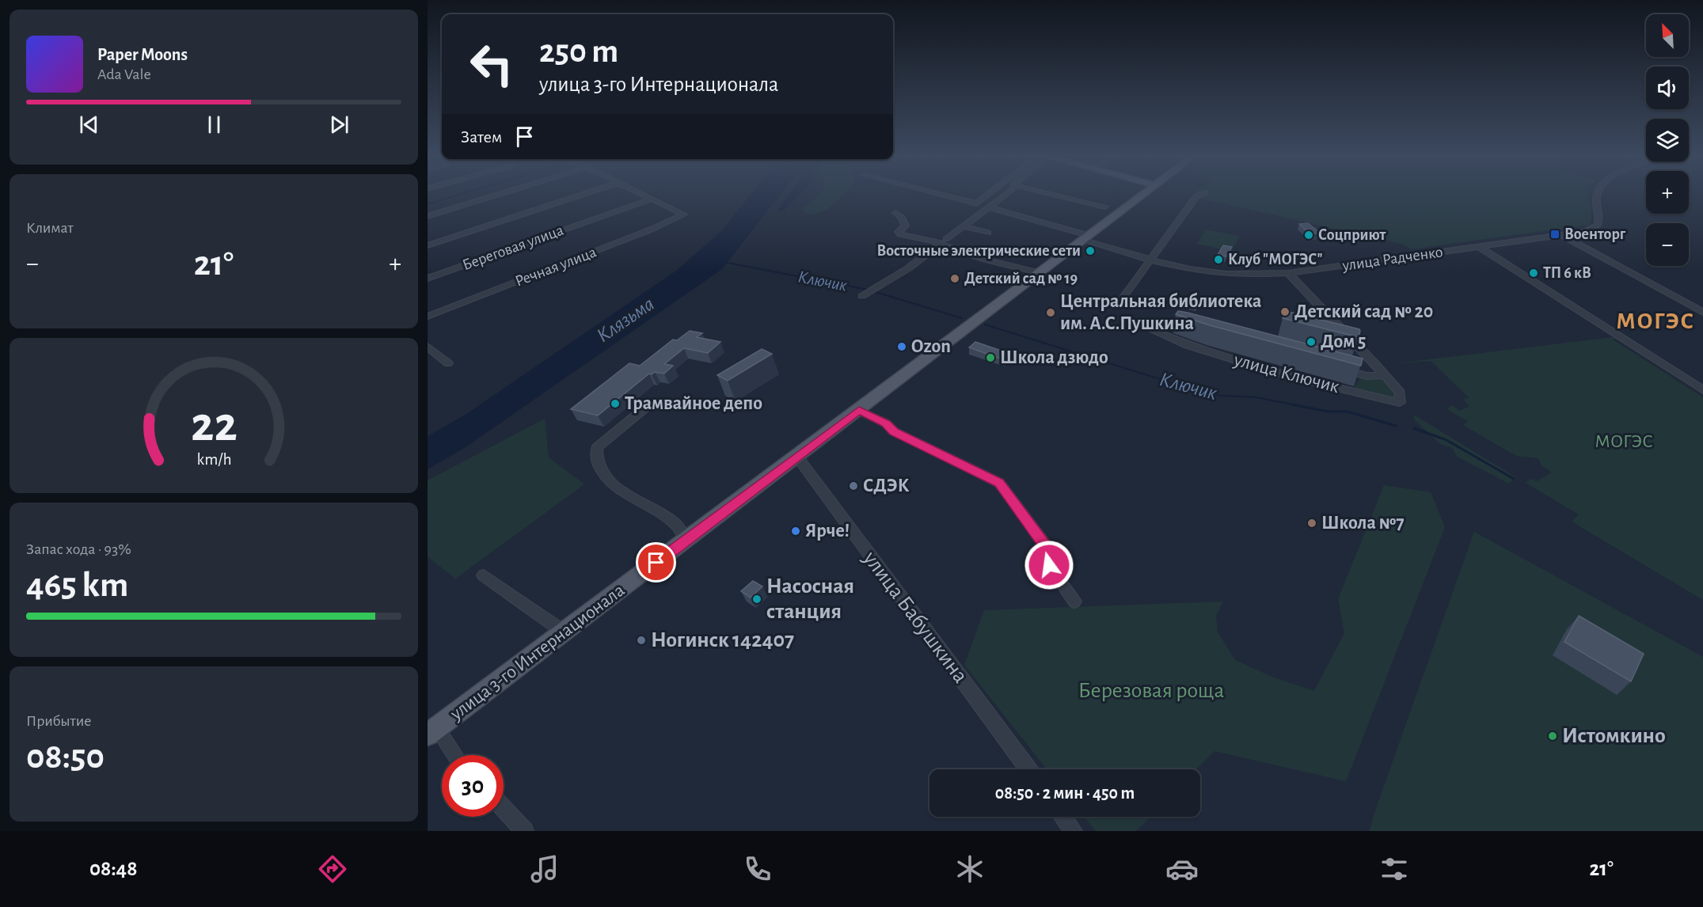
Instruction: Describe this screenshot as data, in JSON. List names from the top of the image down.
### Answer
{
  "streets": {
    "main road": ["улица 3-го Интернационала"],
    "street": [
      "Береговая улица",
      "улица Радченко",
      "Речная улица",
      "улица Ключик",
      "улица Бабушкина"
    ]
  },
  "crossings": [
    ["Береговая улица", "Речная улица"],
    ["улица Радченко", "улица Ключик"],
    ["улица Радченко", "улица 3-го Интернационала"],
    ["улица Бабушкина", "улица 3-го Интернационала"]
  ],
  "districts": ["МОГЭС"],
  "water": ["Ключик", "Клязьма"],
  "parks": ["МОГЭС", "Березовая роща"],
  "places": {
    "transit": ["Военторг"],
    "other": [
      "Соцприют",
      "Восточные электрические сети",
      "Клуб \"МОГЭС\"",
      "ТП 6 кВ",
      "Детский сад № 19",
      "Детский сад № 20",
      "Центральная библиотека им. А.С.Пушкина",
      "Дом 5",
      "Ozon",
      "Школа дзюдо",
      "Трамвайное депо",
      "СДЭК",
      "Школа №7",
      "Ярче!",
      "Насосная станция",
      "Ногинск 142407",
      "Истомкино"
    ]
  },
  "north": "top left",
  "page": {
    "map_buttons": ["+", "−"],
    "turn": ["250 m", "улица 3-го Интернационала"],
    "song": ["Paper Moons", "Ada Vale"],
    "then": "Затем",
    "tile": [
      "Климат",
      ["Запас хода · 93%", "465 km"],
      ["Прибытие", "08:50"]
    ],
    "heat": ["−", "21°", "+"],
    "limit": "30",
    "trip": "08:50 · 2 мин · 450 m",
    "tabs": ["08:48", "21°"],
    "gauge": ["22", "km/h"]
  }
}
